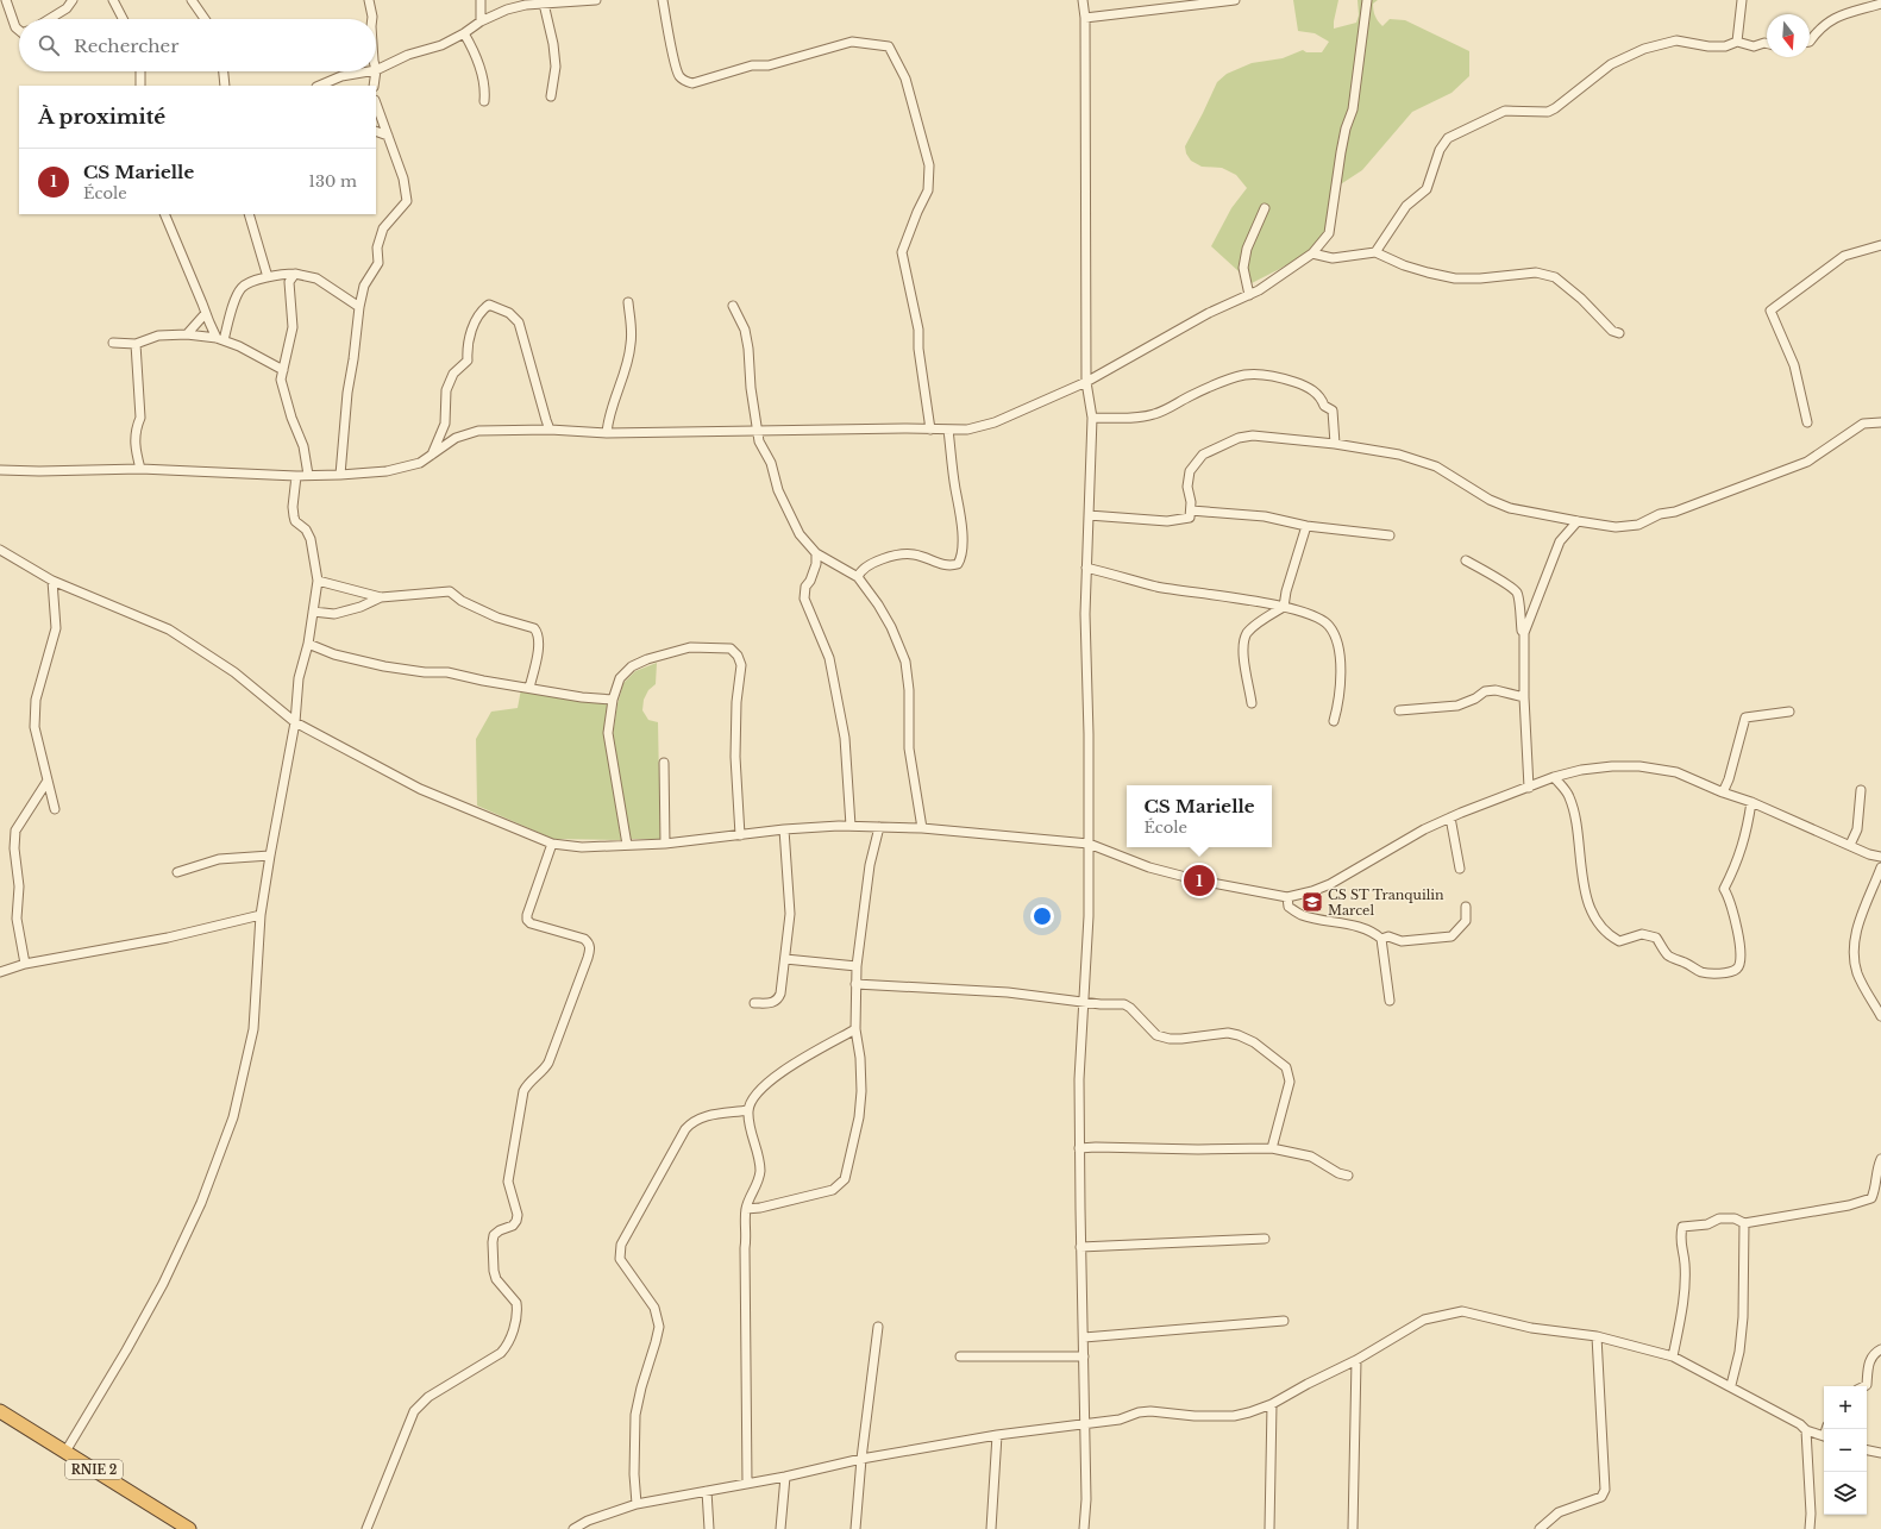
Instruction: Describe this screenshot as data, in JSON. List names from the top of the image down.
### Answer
{
  "streets": {
    "highway": ["RNIE 2"]
  },
  "places": {
    "school or university": ["CS ST Tranquilin Marcel"]
  },
  "north": "bottom",
  "page": {
    "search": "Rechercher",
    "heading": "À proximité",
    "list": [
      {
        "mark": "1",
        "name": "CS Marielle",
        "note": "École",
        "value": "130 m"
      }
    ],
    "popup": ["CS Marielle", "École"],
    "pins": "1",
    "map_buttons": ["+", "−"]
  }
}
